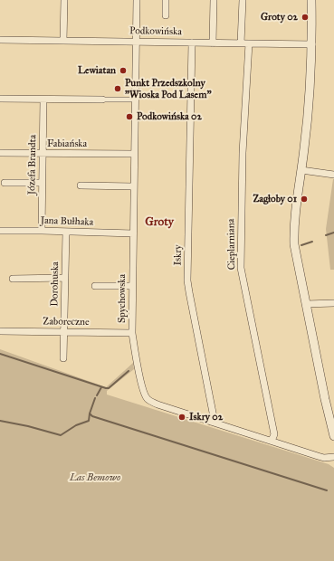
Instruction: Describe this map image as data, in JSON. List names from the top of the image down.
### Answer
{
  "streets": {
    "street": [
      "Podkowińska",
      "Fabiańska",
      "Józefa Brandta",
      "Jana Bułhaka",
      "Cieplarniana",
      "Iskry",
      "Dorohuska",
      "Spychowska",
      "Zaboreczne"
    ]
  },
  "crossings": [
    ["Podkowińska", "Cieplarniana"],
    ["Podkowińska", "Iskry"],
    ["Podkowińska", "Spychowska"],
    ["Fabiańska", "Józefa Brandta"],
    ["Fabiańska", "Spychowska"],
    ["Józefa Brandta", "Jana Bułhaka"],
    ["Jana Bułhaka", "Dorohuska"],
    ["Jana Bułhaka", "Spychowska"],
    ["Cieplarniana", "Spychowska"],
    ["Iskry", "Spychowska"],
    ["Dorohuska", "Zaboreczne"],
    ["Spychowska", "Zaboreczne"]
  ],
  "districts": ["Groty"],
  "parks": ["Las Bemowo"],
  "places": [
    "Groty 02",
    "Lewiatan",
    "Punkt Przedszkolny \"Wioska Pod Lasem\"",
    "Podkowińska 02",
    "Zagłoby 01",
    "Iskry 02"
  ]
}
